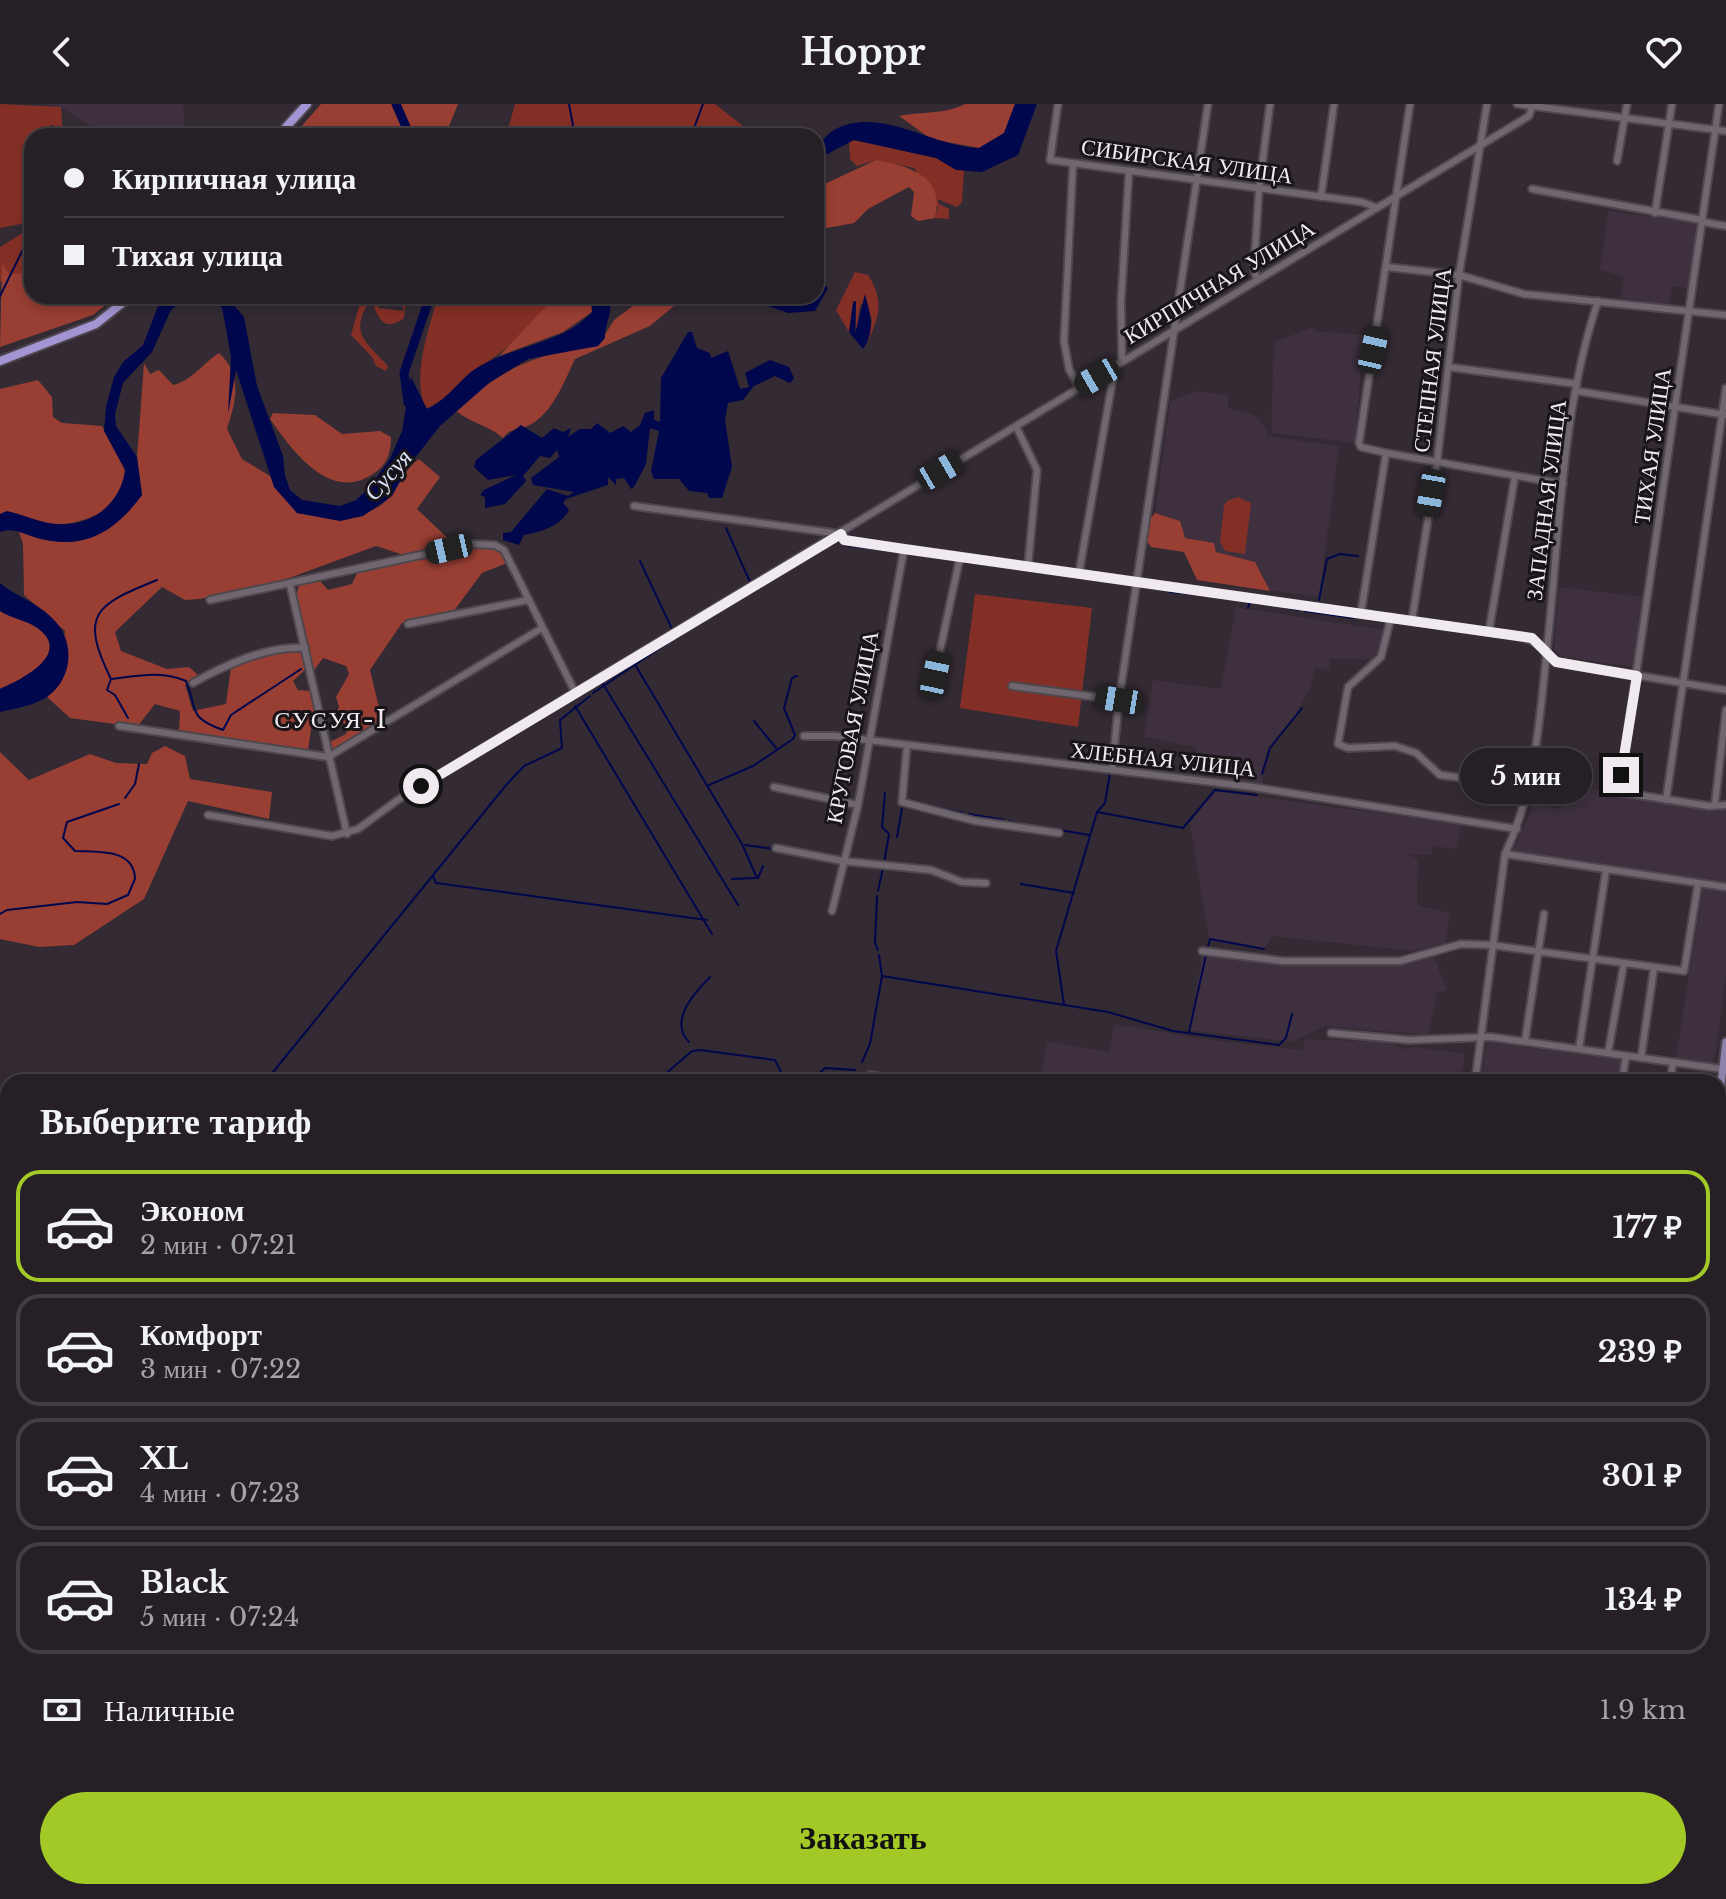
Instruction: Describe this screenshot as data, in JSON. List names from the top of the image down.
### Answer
{
  "streets": {
    "street": [
      "СИБИРСКАЯ УЛИЦА",
      "КИРПИЧНАЯ УЛИЦА",
      "СТЕПНАЯ УЛИЦА",
      "ТИХАЯ УЛИЦА",
      "ЗАПАДНАЯ УЛИЦА",
      "КРУГОВАЯ УЛИЦА",
      "ХЛЕБНАЯ УЛИЦА"
    ]
  },
  "crossings": [
    ["СИБИРСКАЯ УЛИЦА", "КИРПИЧНАЯ УЛИЦА"],
    ["КИРПИЧНАЯ УЛИЦА", "СТЕПНАЯ УЛИЦА"],
    ["ЗАПАДНАЯ УЛИЦА", "ХЛЕБНАЯ УЛИЦА"],
    ["КРУГОВАЯ УЛИЦА", "ХЛЕБНАЯ УЛИЦА"]
  ],
  "districts": ["СУСУЯ-I"],
  "water": ["Сусуя"],
  "page": {
    "header": "Hoppr",
    "banner": ["Кирпичная улица", "Тихая улица"],
    "bubble": "5 мин",
    "heading": "Выберите тариф",
    "list": [
      {
        "name": "Эконом",
        "note": "2 мин · 07:21",
        "value": "177 ₽"
      },
      {
        "name": "Комфорт",
        "note": "3 мин · 07:22",
        "value": "239 ₽"
      },
      {
        "name": "XL",
        "note": "4 мин · 07:23",
        "value": "301 ₽"
      },
      {
        "name": "Black",
        "note": "5 мин · 07:24",
        "value": "134 ₽"
      }
    ],
    "pay": ["Наличные", "1.9 km"],
    "buttons": "Заказать"
  }
}
